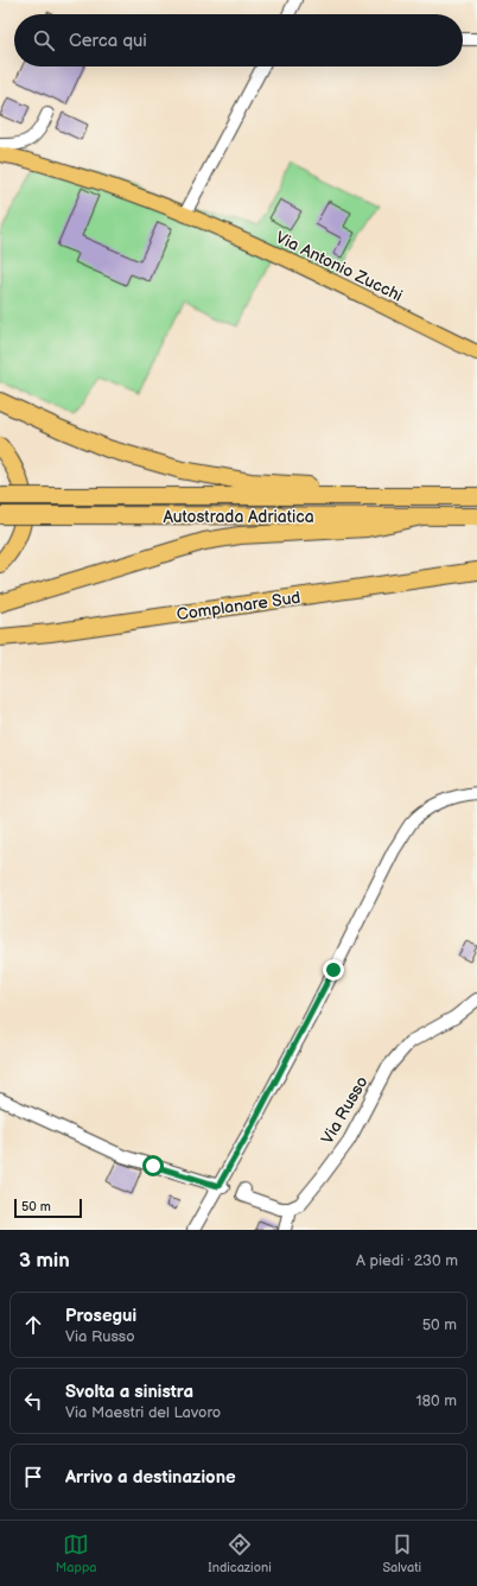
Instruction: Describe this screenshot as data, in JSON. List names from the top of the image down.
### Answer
{
  "streets": {
    "highway": ["Autostrada Adriatica", "Complanare Sud"],
    "main road": ["Via Antonio Zucchi"],
    "street": ["Via Russo"]
  },
  "scale_bar": "50 m",
  "page": {
    "search": "Cerca qui",
    "scale": "50 m",
    "heading": ["3 min", "A piedi · 230 m"],
    "list": [
      ["Prosegui", "Via Russo", "50 m"],
      ["Svolta a sinistra", "Via Maestri del Lavoro", "180 m"],
      "Arrivo a destinazione"
    ],
    "nav": ["Mappa", "Indicazioni", "Salvati"]
  }
}
